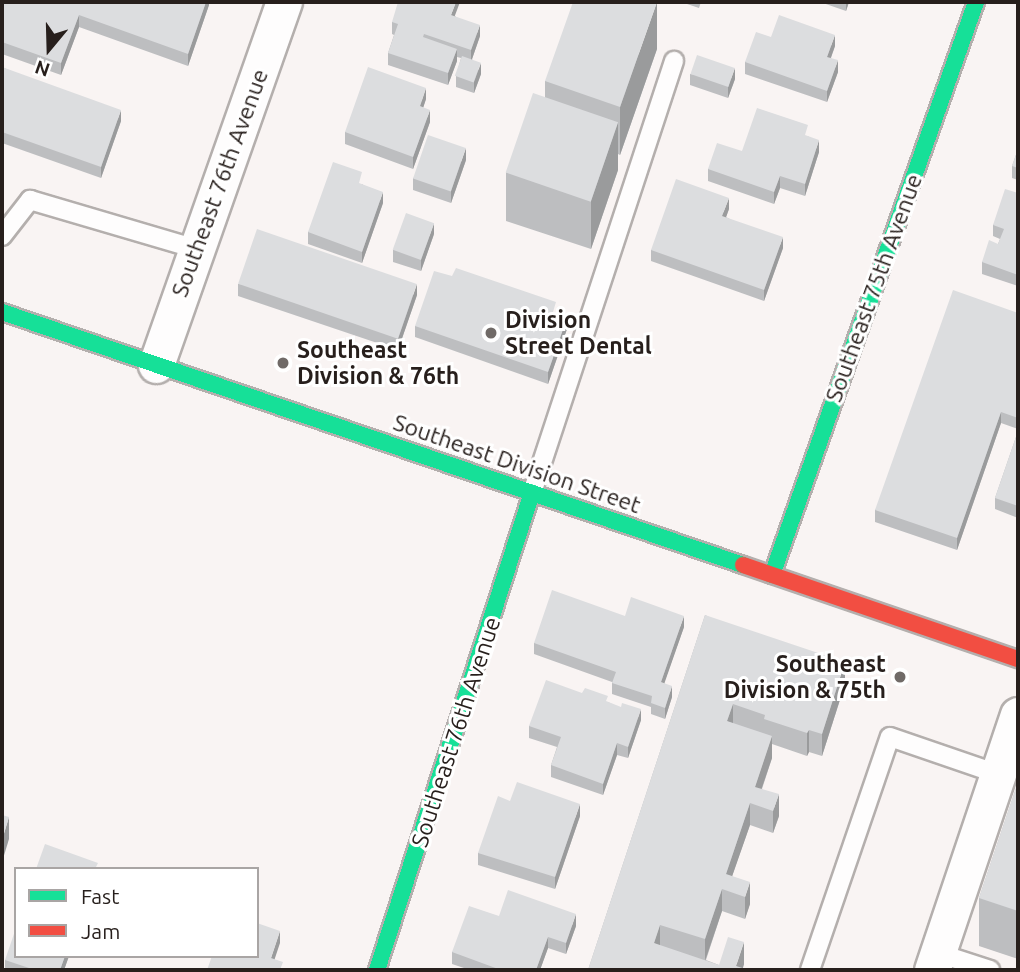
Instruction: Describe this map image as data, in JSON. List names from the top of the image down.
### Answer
{
  "streets": {
    "street": ["Southeast 76th Avenue", "Southeast 75th Avenue", "Southeast Division Street"]
  },
  "crossings": [
    ["Southeast 76th Avenue", "Southeast Division Street"],
    ["Southeast 75th Avenue", "Southeast Division Street"]
  ],
  "places": ["Division Street Dental", "Southeast Division & 76th", "Southeast Division & 75th"],
  "legend": ["Fast", "Jam"],
  "north": "bottom"
}
